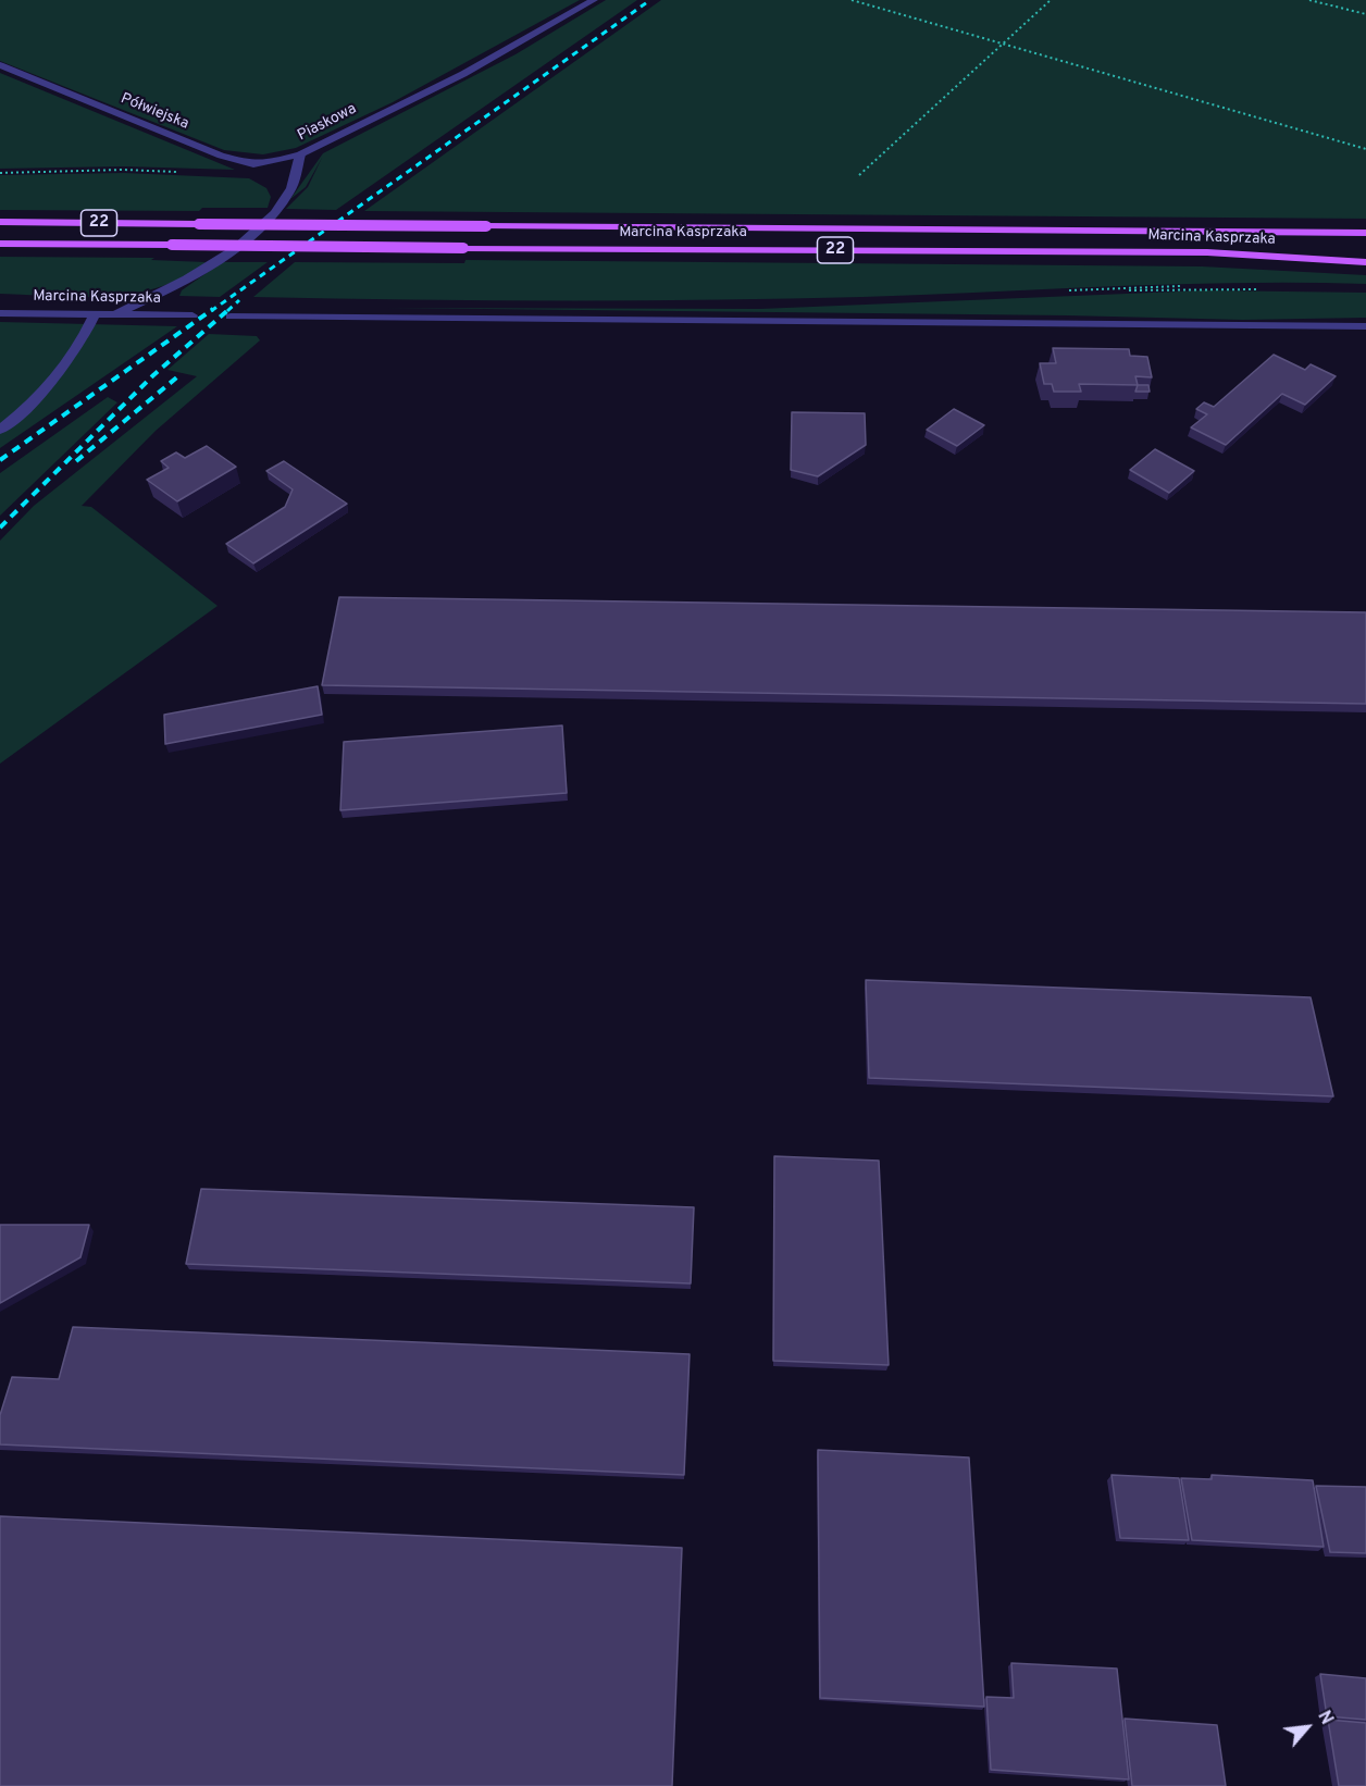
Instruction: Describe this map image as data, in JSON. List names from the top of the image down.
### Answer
{
  "streets": {
    "main road": ["22", "Marcina Kasprzaka"],
    "street": ["Półwiejska", "Piaskowa"]
  },
  "crossings": [
    ["Półwiejska", "Piaskowa"],
    ["Piaskowa", "Marcina Kasprzaka"]
  ],
  "north": "top right"
}
